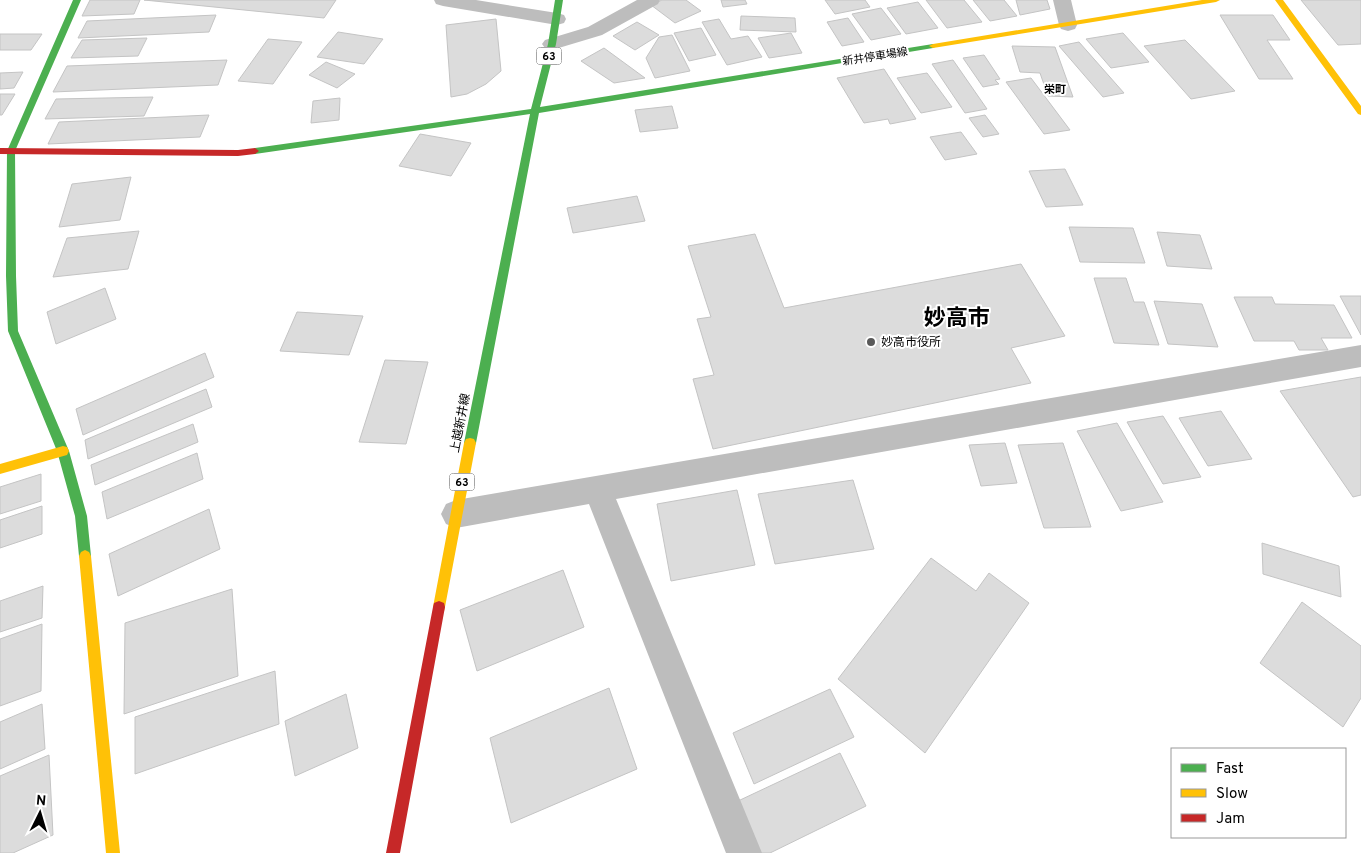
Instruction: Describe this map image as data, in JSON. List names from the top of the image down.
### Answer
{
  "streets": {
    "street": ["63", "新井停車場線", "上越新井線"]
  },
  "crossings": [
    ["新井停車場線", "上越新井線"]
  ],
  "districts": ["栄町", "妙高市"],
  "places": ["妙高市役所"],
  "legend": ["Fast", "Slow", "Jam"],
  "north": "top"
}
